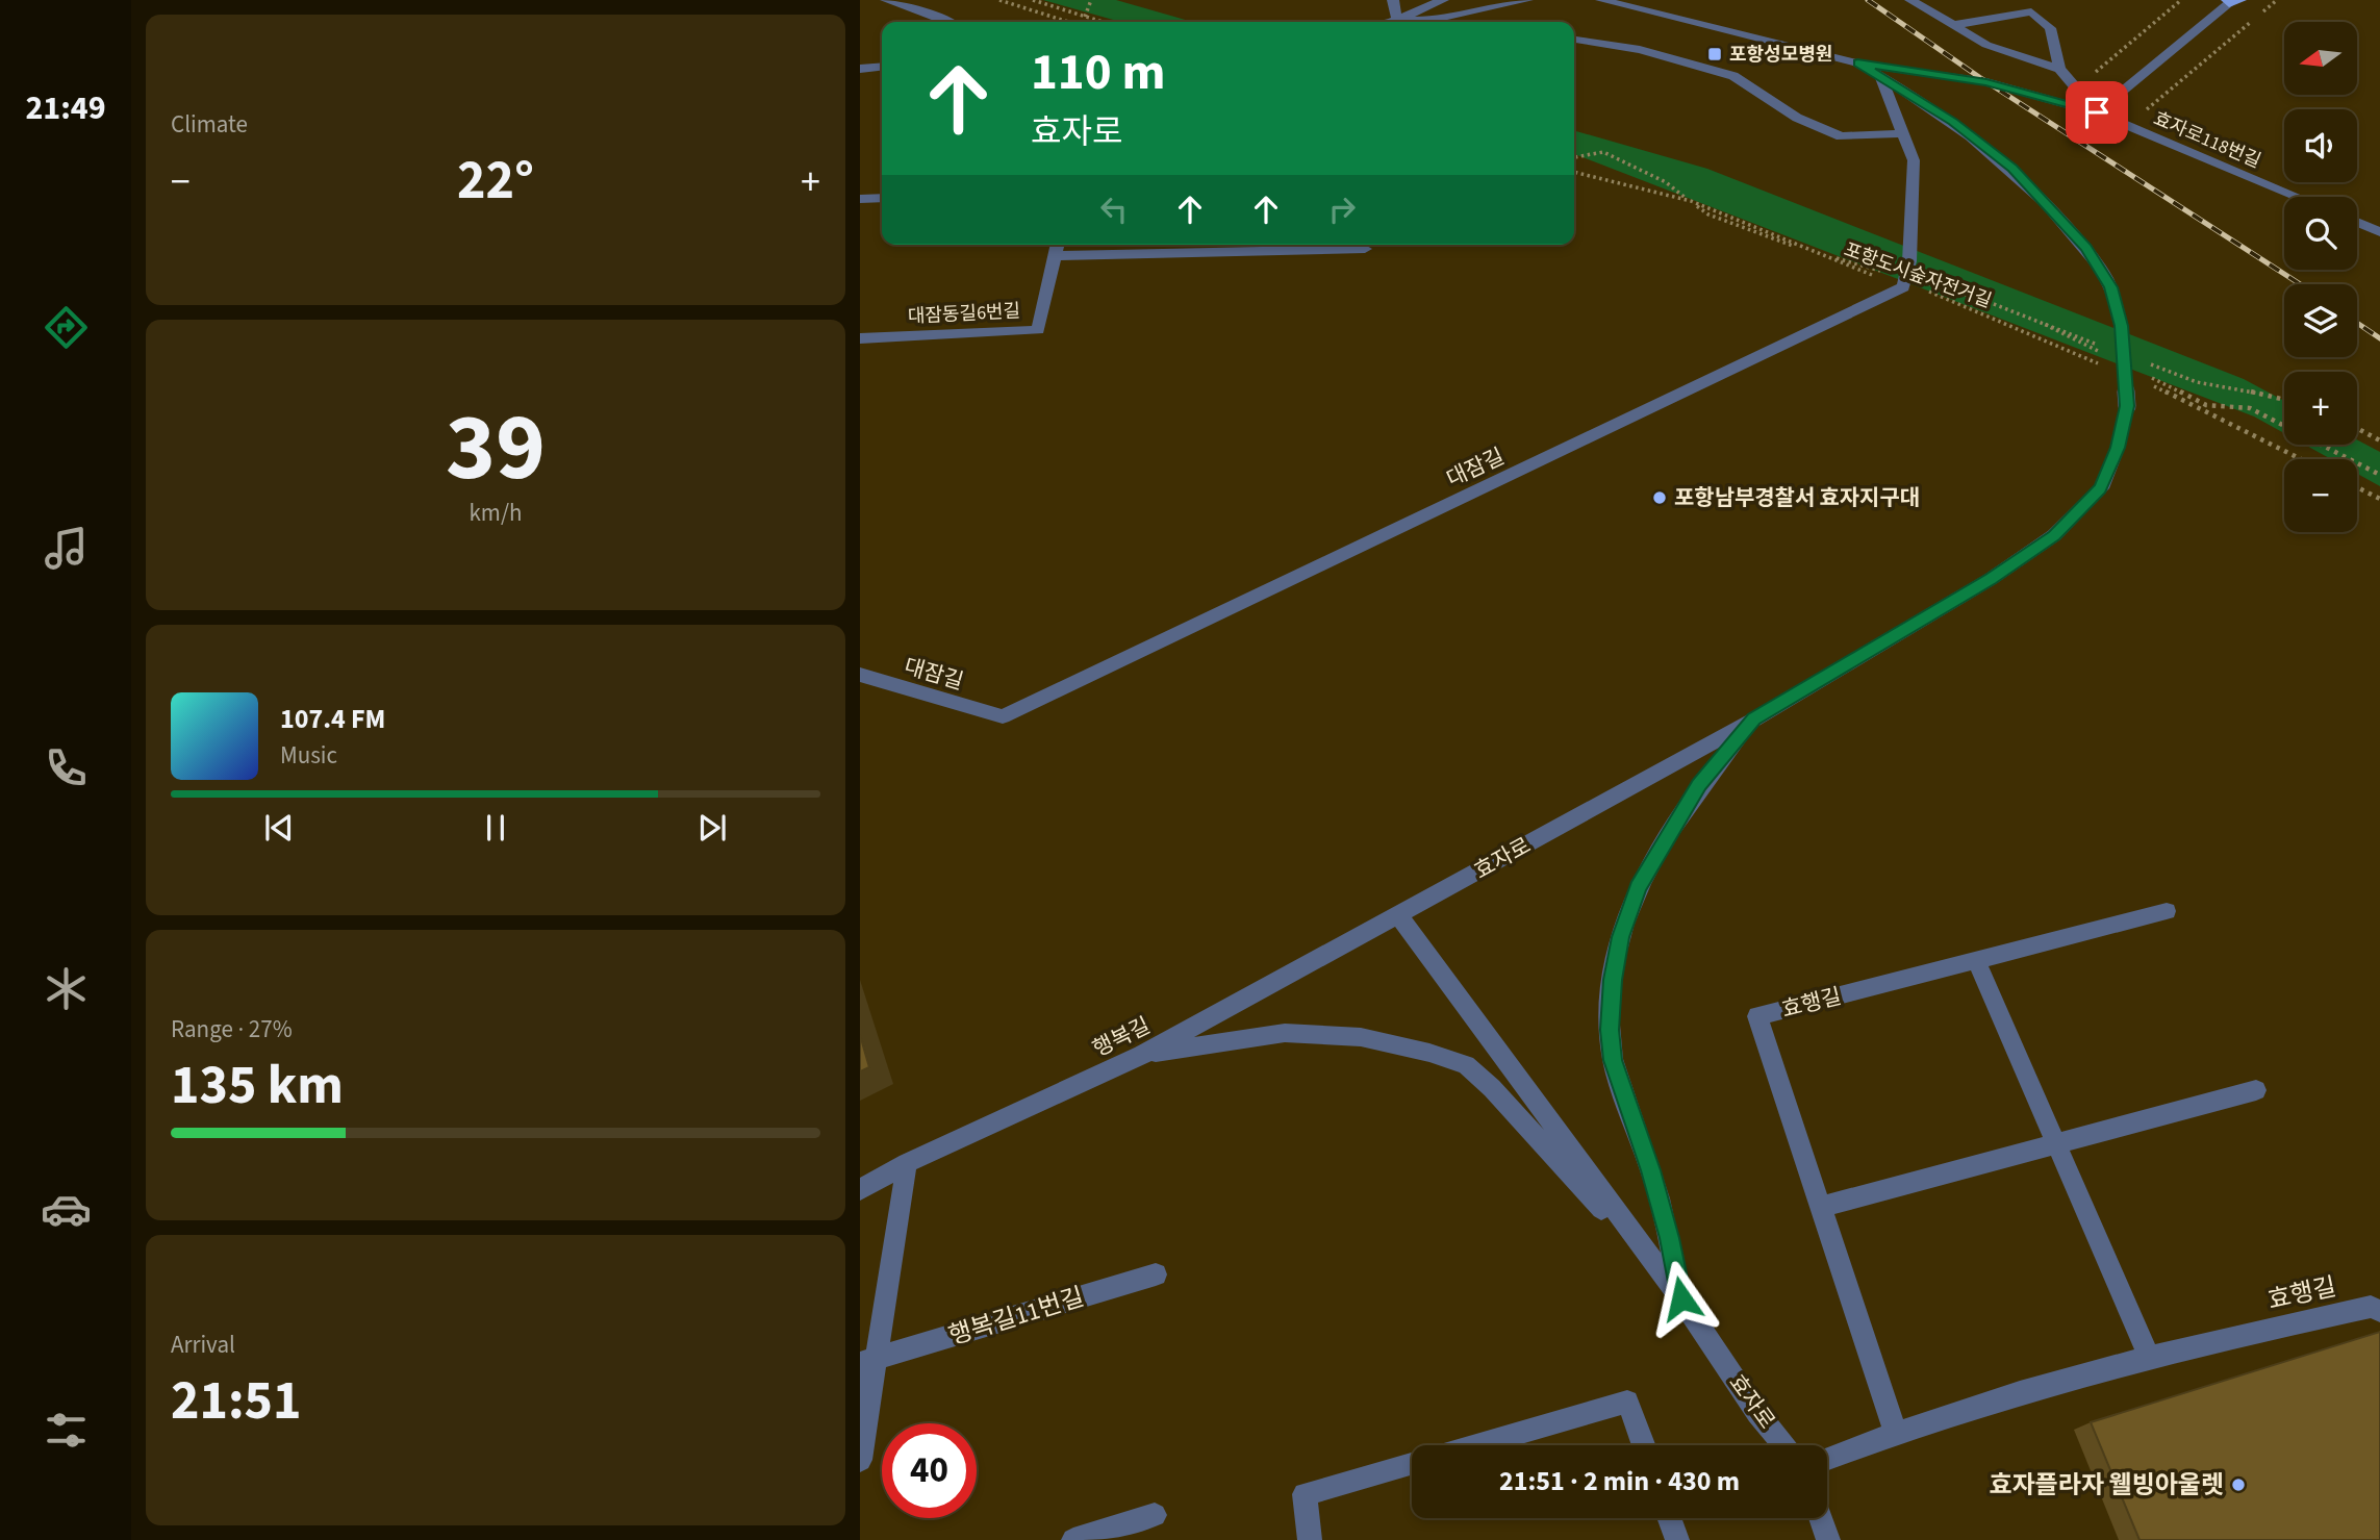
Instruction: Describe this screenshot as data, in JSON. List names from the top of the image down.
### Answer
{
  "streets": {
    "street": [
      "효자로118번길",
      "대잠동길6번길",
      "대잠길",
      "효자로",
      "효행길",
      "행복길",
      "행복길11번길"
    ],
    "path": ["포항도시숲자전거길"]
  },
  "crossings": [
    ["포항도시숲자전거길", "대잠길"],
    ["효자로", "행복길"]
  ],
  "places": {
    "transit": ["포항성모병원"],
    "other": ["포항남부경찰서 효자지구대", "효자플라자 웰빙아울렛"]
  },
  "north": "left",
  "page": {
    "tabs": "21:49",
    "tile": [
      "Climate",
      ["39", "km/h"],
      ["Range · 27%", "135 km"],
      ["Arrival", "21:51"]
    ],
    "map_buttons": ["+", "−"],
    "turn": ["110 m", "효자로"],
    "heat": ["−", "22°", "+"],
    "song": ["107.4 FM", "Music"],
    "limit": "40",
    "trip": "21:51 · 2 min · 430 m"
  }
}
